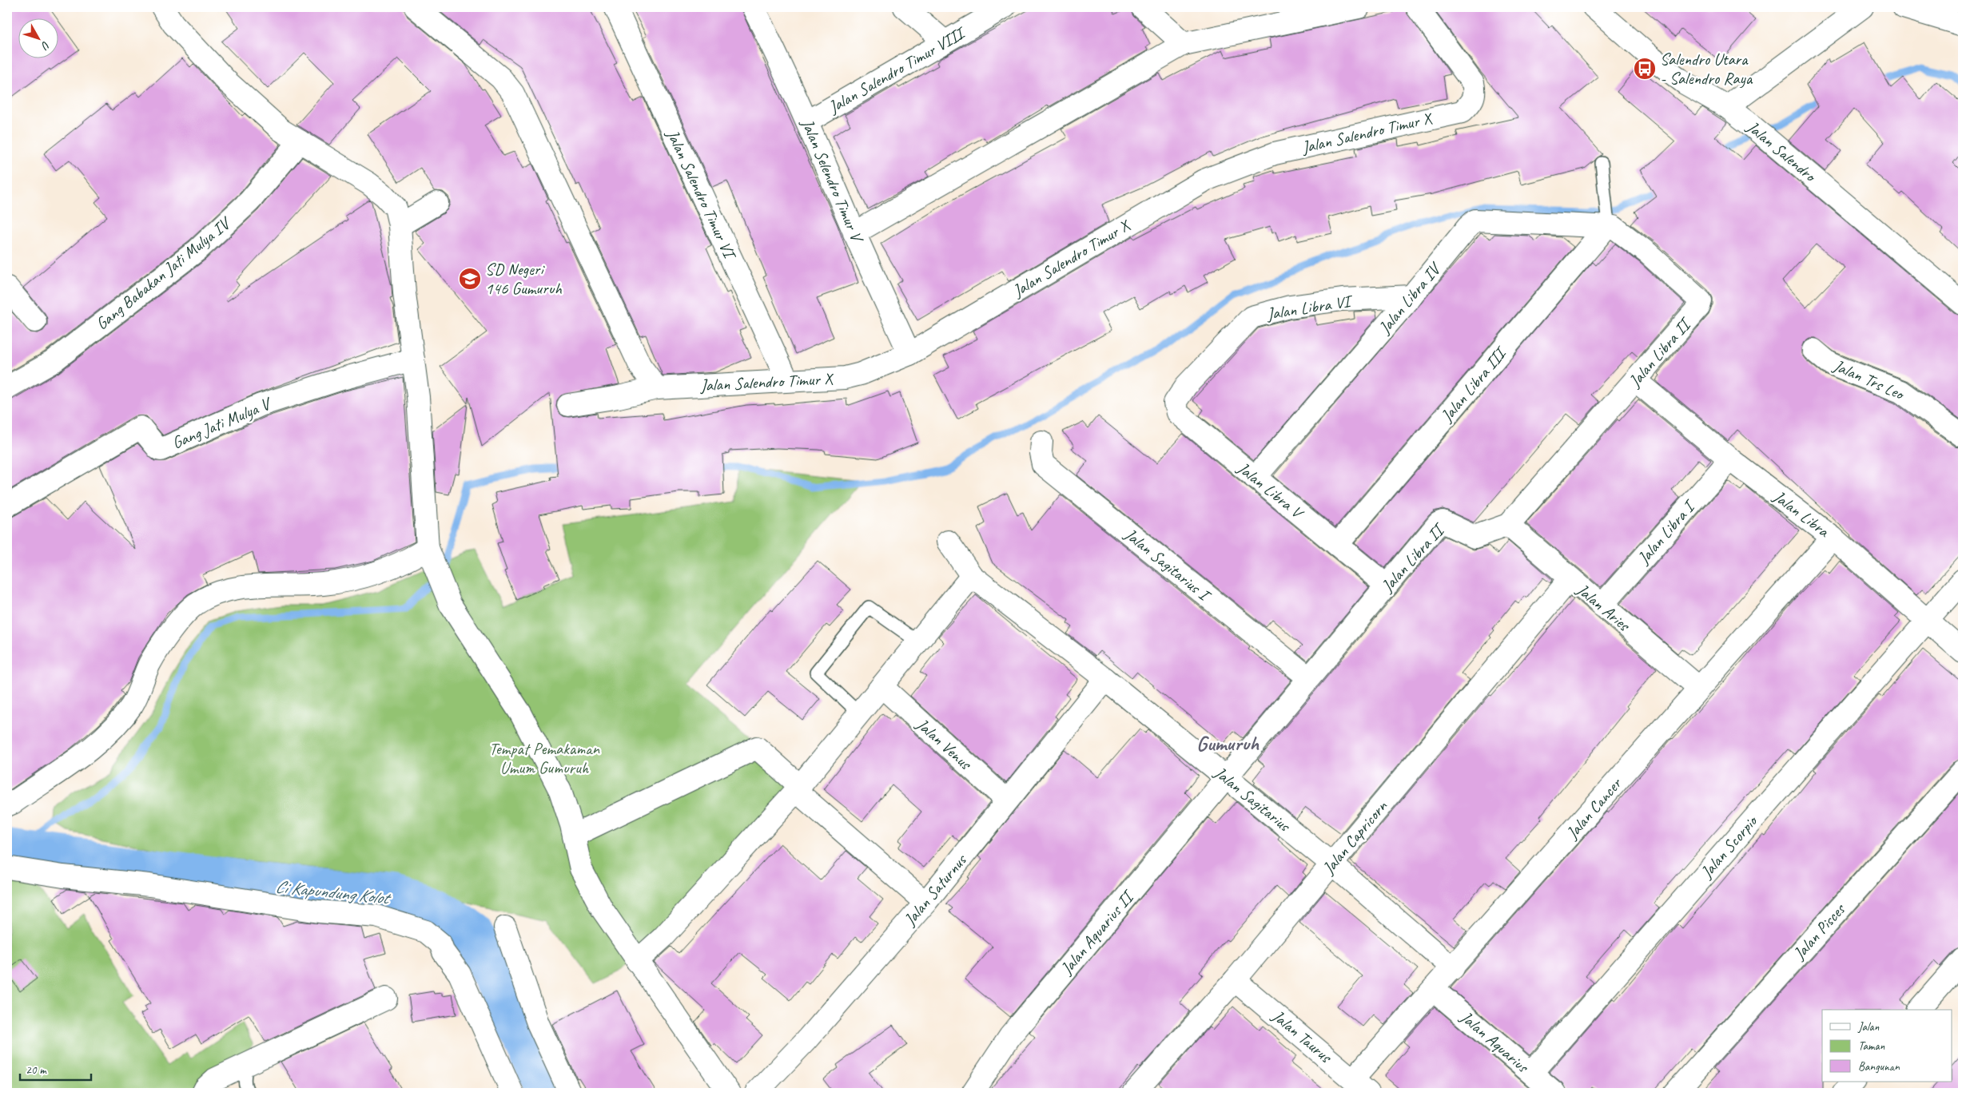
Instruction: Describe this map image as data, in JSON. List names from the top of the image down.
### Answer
{
  "streets": {
    "street": [
      "Jalan Salendro Timur VIII",
      "Jalan Salendro Timur X",
      "Jalan Salendro",
      "Jalan Selendro Timur V",
      "Jalan Salendro Timur VI",
      "Gang Babakan Jati Mulya IV",
      "Jalan Libra IV",
      "Jalan Libra VI",
      "Jalan Libra II",
      "Jalan Trs Leo",
      "Jalan Libra III",
      "Gang Jati Mulya V",
      "Jalan Libra V",
      "Jalan Libra",
      "Jalan Libra I",
      "Jalan Sagitarius I",
      "Jalan Aries",
      "Jalan Venus",
      "Jalan Sagitarius",
      "Jalan Cancer",
      "Jalan Capricorn",
      "Jalan Scorpio",
      "Jalan Saturnus",
      "Jalan Pisces",
      "Jalan Aquarius II",
      "Jalan Taurus",
      "Jalan Aquarius"
    ]
  },
  "crossings": [
    ["Jalan Salendro Timur VIII", "Jalan Selendro Timur V"],
    ["Jalan Salendro Timur X", "Jalan Selendro Timur V"],
    ["Jalan Salendro Timur X", "Jalan Salendro Timur VI"],
    ["Jalan Libra IV", "Jalan Libra VI"],
    ["Jalan Libra IV", "Jalan Libra II"],
    ["Jalan Libra IV", "Jalan Libra III"],
    ["Jalan Libra IV", "Jalan Libra V"],
    ["Jalan Libra VI", "Jalan Libra V"],
    ["Jalan Libra II", "Jalan Libra III"],
    ["Jalan Libra II", "Jalan Libra V"],
    ["Jalan Libra II", "Jalan Libra"],
    ["Jalan Libra II", "Jalan Sagitarius I"],
    ["Jalan Libra II", "Jalan Aries"],
    ["Jalan Libra II", "Jalan Sagitarius"],
    ["Jalan Libra II", "Jalan Aquarius II"],
    ["Jalan Libra III", "Jalan Libra V"],
    ["Jalan Libra", "Jalan Libra I"],
    ["Jalan Libra", "Jalan Cancer"],
    ["Jalan Libra", "Jalan Scorpio"],
    ["Jalan Libra I", "Jalan Aries"],
    ["Jalan Aries", "Jalan Cancer"],
    ["Jalan Aries", "Jalan Capricorn"],
    ["Jalan Venus", "Jalan Saturnus"],
    ["Jalan Sagitarius", "Jalan Cancer"],
    ["Jalan Sagitarius", "Jalan Capricorn"],
    ["Jalan Sagitarius", "Jalan Saturnus"],
    ["Jalan Sagitarius", "Jalan Aquarius II"],
    ["Jalan Cancer", "Jalan Taurus"],
    ["Jalan Cancer", "Jalan Aquarius"],
    ["Jalan Capricorn", "Jalan Taurus"],
    ["Jalan Scorpio", "Jalan Aquarius"]
  ],
  "districts": ["Gumuruh"],
  "water": ["Ci Kapundung Kolot"],
  "parks": ["Tempat Pemakaman Umum Gumuruh"],
  "places": {
    "bus stop": ["Salendro Utara - Salendro Raya"],
    "school or university": ["SD Negeri 146 Gumuruh"]
  },
  "legend": ["Jalan", "Taman", "Bangunan"],
  "scale_bar": "20 m",
  "north": "bottom right"
}
